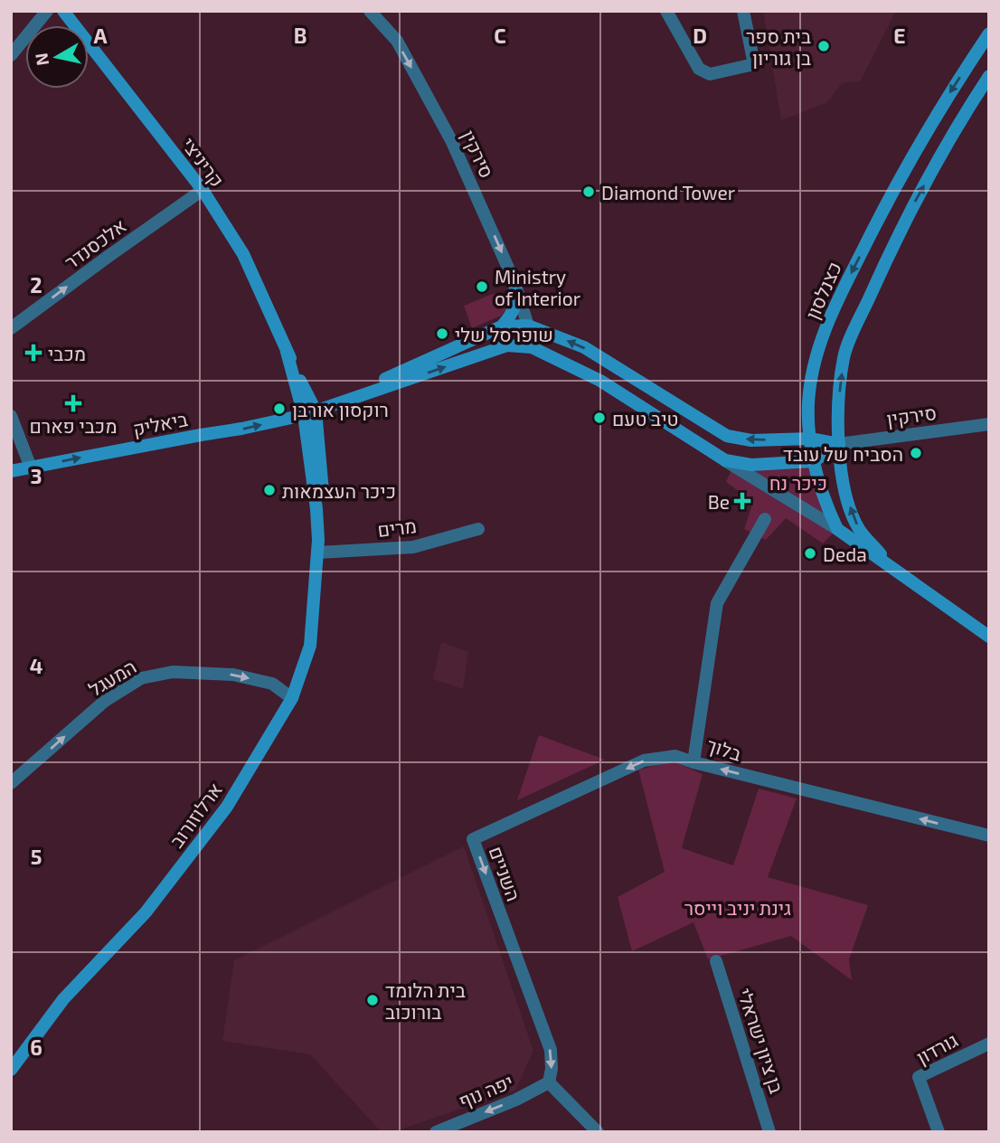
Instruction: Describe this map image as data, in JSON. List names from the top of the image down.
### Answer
{
  "streets": {
    "street": [
      "סירקין",
      "קריניצי",
      "אלכסנדר",
      "כצנלסון",
      "ביאליק",
      "מרים",
      "המעגל",
      "בלוך",
      "ארלוזורוב",
      "השניים",
      "בן ציון ישראלי",
      "גורדון",
      "יפה נוף"
    ]
  },
  "crossings": [
    ["סירקין", "כצנלסון"],
    ["סירקין", "ביאליק"],
    ["קריניצי", "אלכסנדר"],
    ["קריניצי", "ביאליק"],
    ["קריניצי", "ארלוזורוב"],
    ["ביאליק", "ארלוזורוב"],
    ["מרים", "ארלוזורוב"],
    ["המעגל", "ארלוזורוב"],
    ["בלוך", "השניים"],
    ["השניים", "יפה נוף"]
  ],
  "one_way": [
    "אלכסנדר",
    "המעגל",
    "בלוך",
    "יפה נוף"
  ],
  "parks": ["כיכר נח", "גינת יניב וייסר"],
  "places": {
    "other": [
      "בית ספר בן גוריון",
      "Diamond Tower",
      "Ministry of Interior",
      "שופרסל שלי",
      "רוקסון אורבן",
      "טיב טעם",
      "הסביח של עובד",
      "כיכר העצמאות",
      "Deda",
      "בית הלומד בורוכוב"
    ],
    "health": ["מכבי", "מכבי פארם", "Be"]
  },
  "north": "left",
  "grid": {
    "columns": [
      "A",
      "B",
      "C",
      "D",
      "E"
    ],
    "rows": [
      "2",
      "3",
      "4",
      "5",
      "6"
    ]
  }
}
